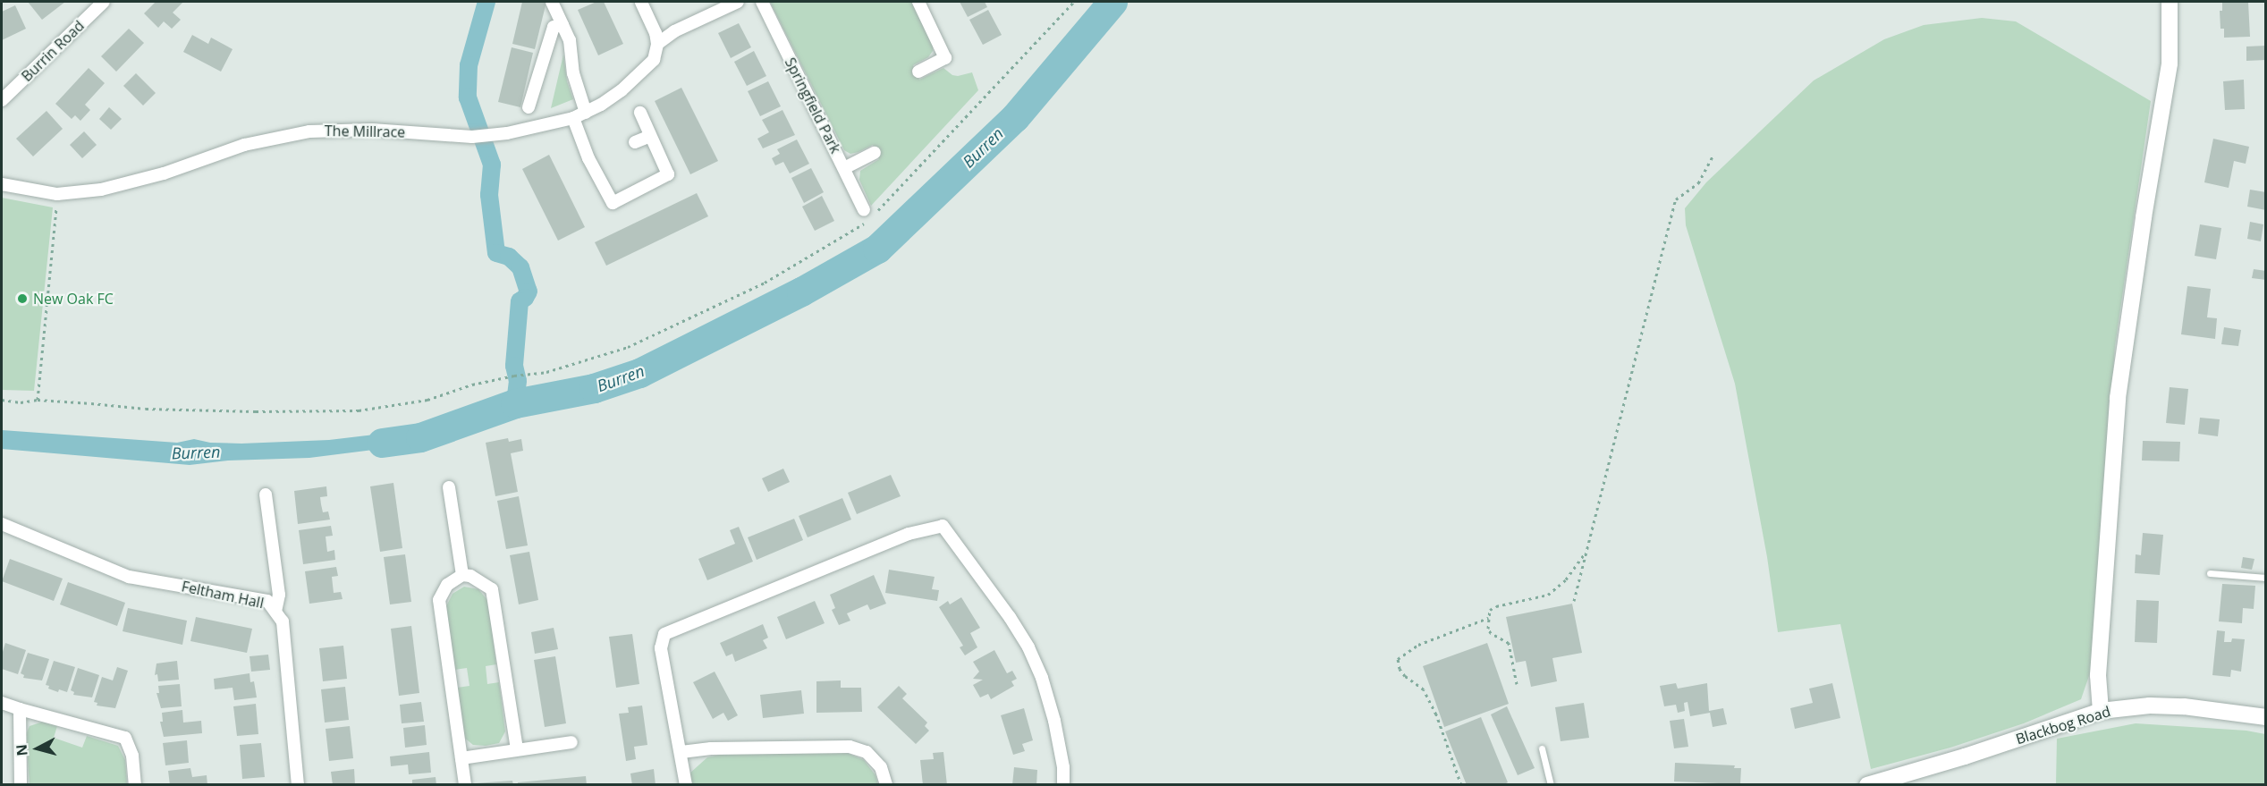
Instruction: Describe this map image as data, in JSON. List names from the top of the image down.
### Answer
{
  "streets": {
    "street": [
      "Burrin Road",
      "Springfield Park",
      "The Millrace",
      "Feltham Hall",
      "Blackbog Road"
    ]
  },
  "water": ["Burren"],
  "places": ["New Oak FC"],
  "north": "left"
}
